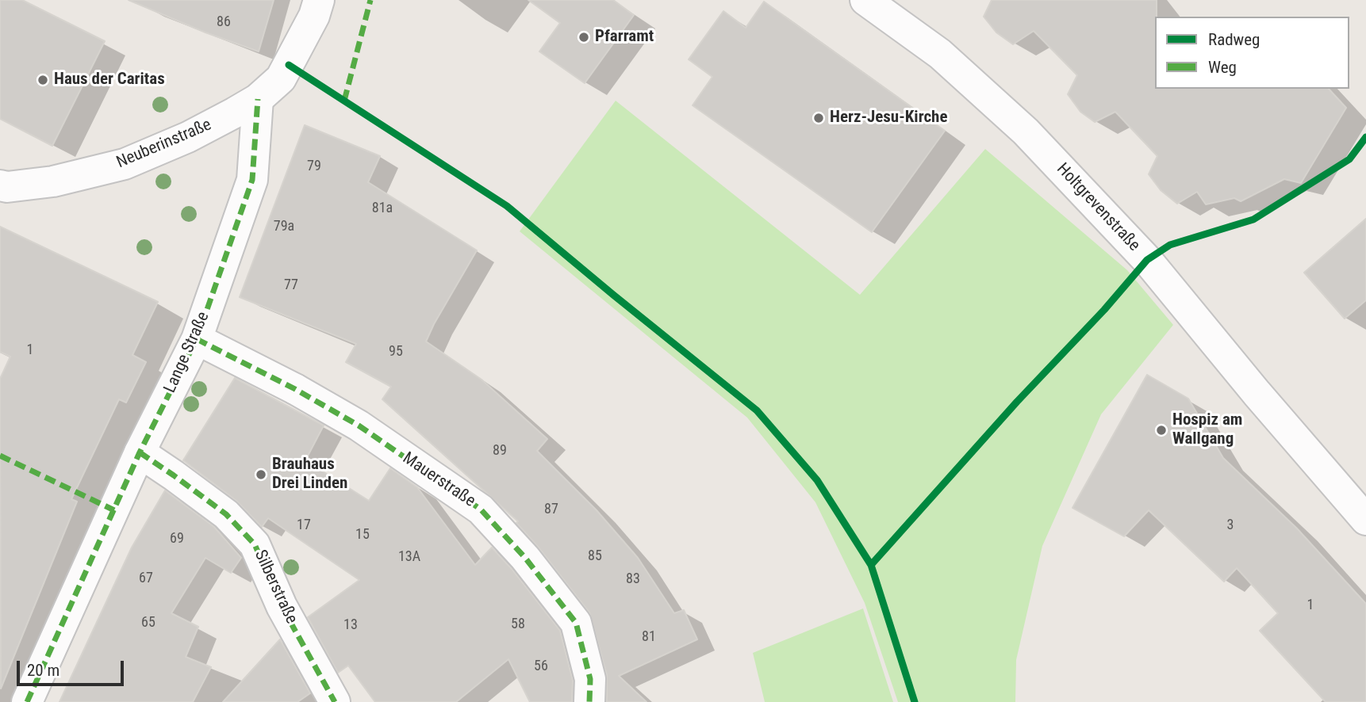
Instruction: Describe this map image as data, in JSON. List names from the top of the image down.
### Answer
{
  "streets": {
    "street": [
      "Neuberinstraße",
      "Holtgrevenstraße",
      "Lange Straße",
      "Mauerstraße",
      "Silberstraße"
    ]
  },
  "crossings": [
    ["Neuberinstraße", "Lange Straße"],
    ["Lange Straße", "Mauerstraße"],
    ["Lange Straße", "Silberstraße"]
  ],
  "places": [
    "Pfarramt",
    "Haus der Caritas",
    "Herz-Jesu-Kirche",
    "Hospiz am Wallgang",
    "Brauhaus Drei Linden"
  ],
  "house_numbers": [
    "86",
    "79",
    "81a",
    "79a",
    "77",
    "1",
    "95",
    "89",
    "87",
    "17",
    "3",
    "15",
    "69",
    "85",
    "13A",
    "67",
    "83",
    "1",
    "65",
    "58",
    "13",
    "81",
    "56"
  ],
  "legend": ["Radweg", "Weg"],
  "scale_bar": "20 m"
}
